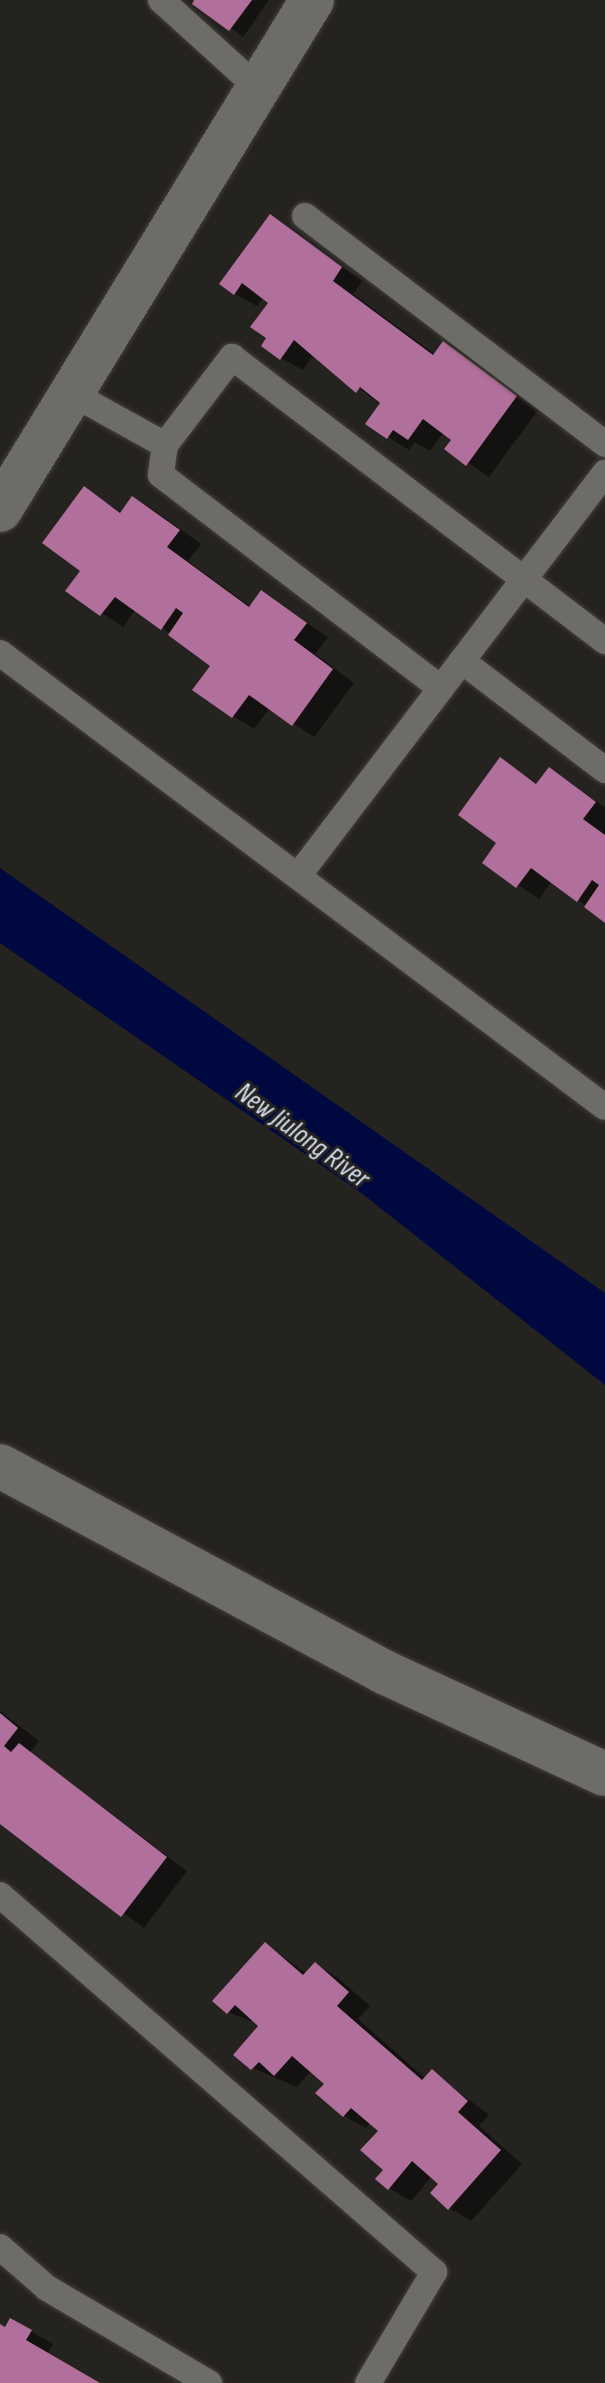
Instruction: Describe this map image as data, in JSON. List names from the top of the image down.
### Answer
{
  "water": ["New Jiulong River"]
}
